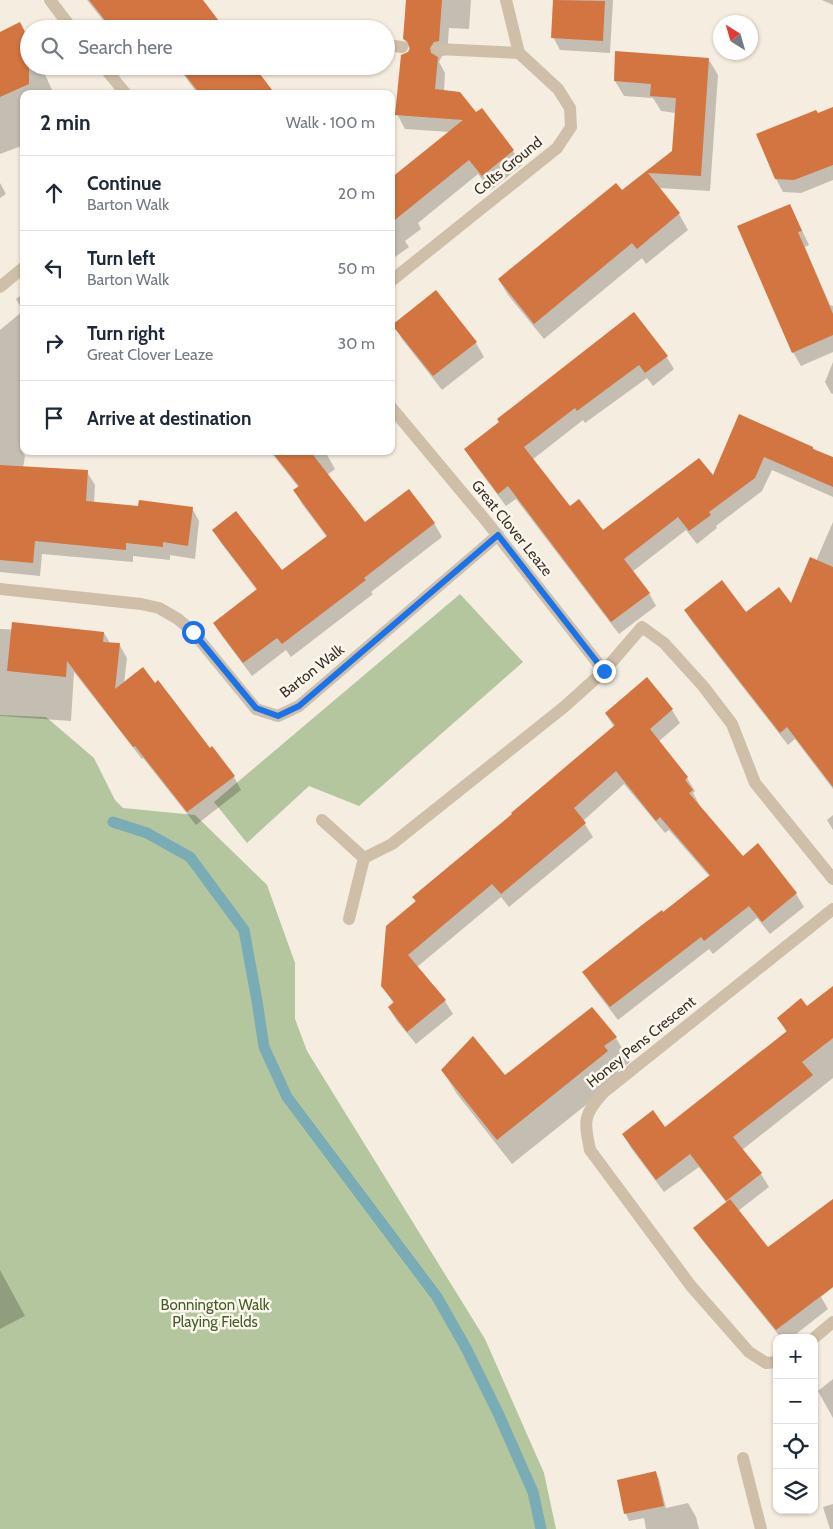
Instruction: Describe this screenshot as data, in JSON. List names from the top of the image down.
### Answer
{
  "streets": {
    "street": [
      "Colts Ground",
      "Great Clover Leaze",
      "Barton Walk",
      "Honey Pens Crescent"
    ]
  },
  "crossings": [
    ["Great Clover Leaze", "Barton Walk"]
  ],
  "parks": ["Bonnington Walk Playing Fields"],
  "north": "top left",
  "page": {
    "search": "Search here",
    "heading": ["2 min", "Walk · 100 m"],
    "list": [
      ["Continue", "Barton Walk", "20 m"],
      ["Turn left", "Barton Walk", "50 m"],
      ["Turn right", "Great Clover Leaze", "30 m"],
      "Arrive at destination"
    ],
    "map_buttons": ["+", "−"]
  }
}
